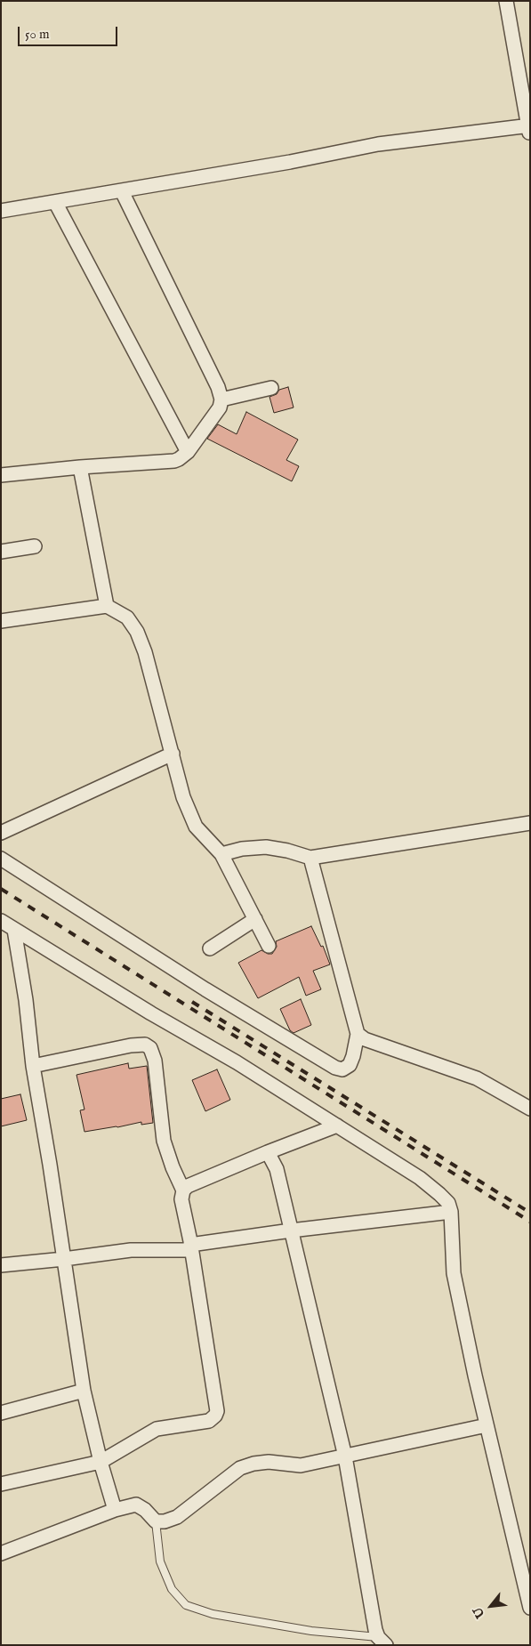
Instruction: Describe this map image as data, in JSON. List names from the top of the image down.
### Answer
{
  "scale_bar": "50 m",
  "north": "bottom left"
}
